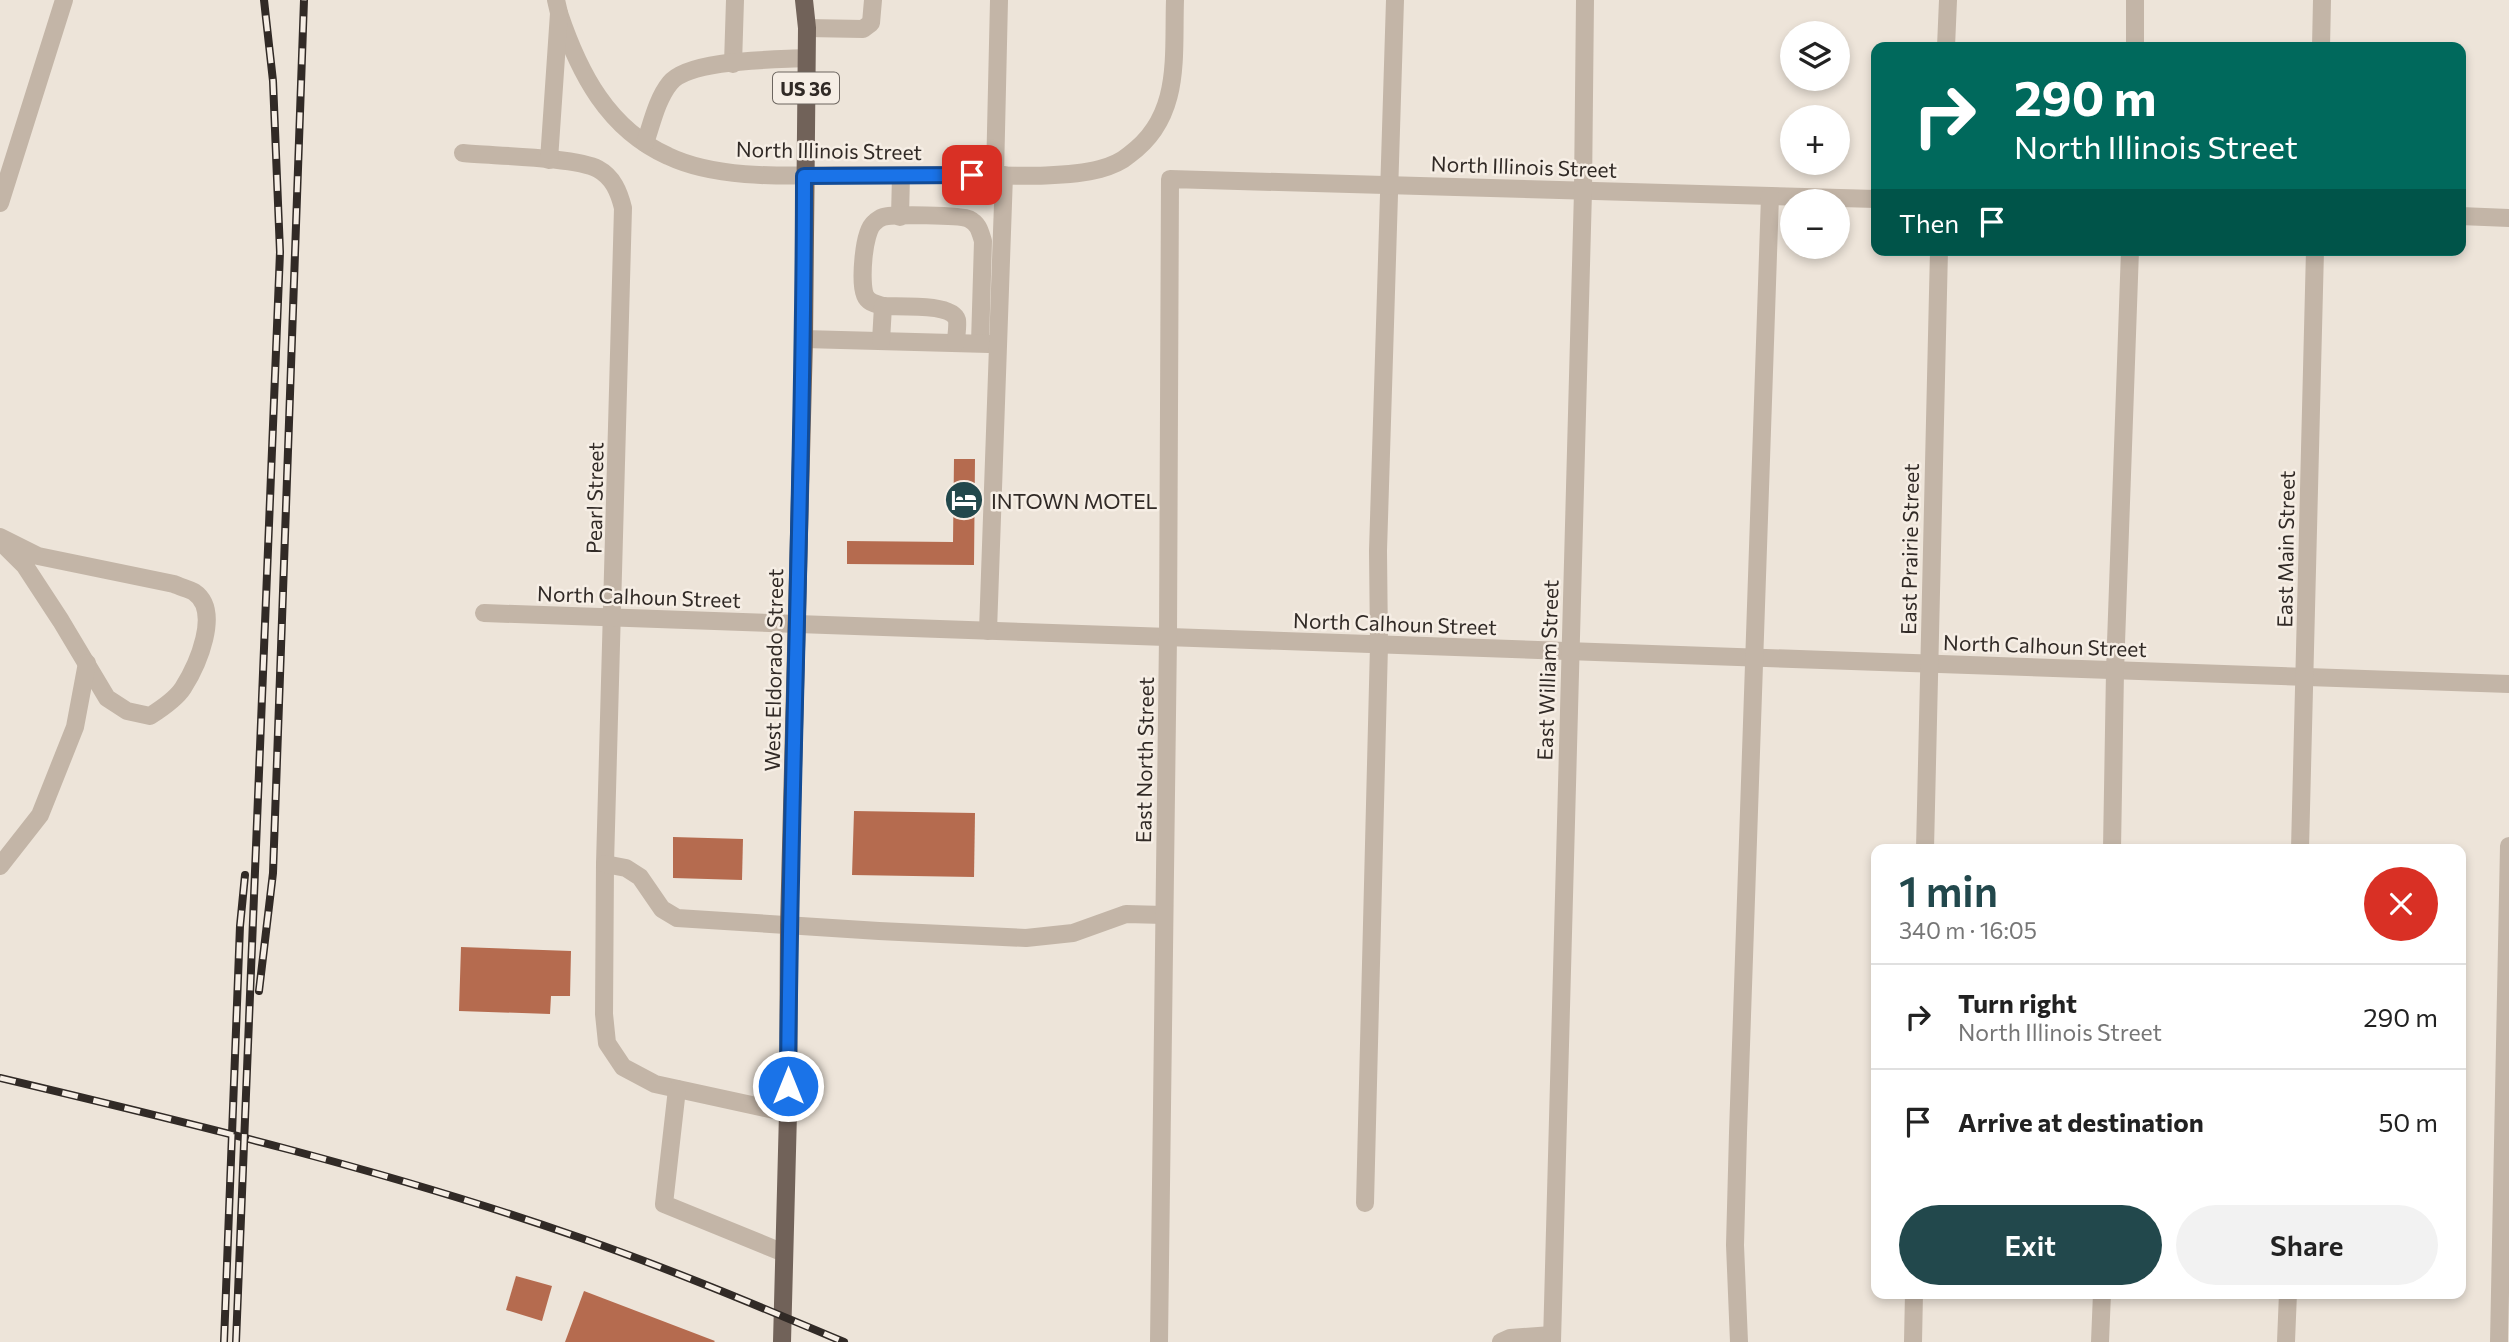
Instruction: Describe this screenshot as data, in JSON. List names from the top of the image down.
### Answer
{
  "streets": {
    "main road": ["US 36", "West Eldorado Street"],
    "street": [
      "North Illinois Street",
      "Pearl Street",
      "East Prairie Street",
      "East Main Street",
      "North Calhoun Street",
      "East William Street",
      "East North Street"
    ]
  },
  "crossings": [
    ["North Illinois Street", "West Eldorado Street"],
    ["North Illinois Street", "East William Street"],
    ["North Illinois Street", "East North Street"],
    ["Pearl Street", "North Calhoun Street"],
    ["Pearl Street", "West Eldorado Street"],
    ["East Prairie Street", "North Calhoun Street"],
    ["East Main Street", "North Calhoun Street"],
    ["North Calhoun Street", "West Eldorado Street"],
    ["North Calhoun Street", "East William Street"],
    ["North Calhoun Street", "East North Street"]
  ],
  "places": {
    "hotel": ["INTOWN MOTEL"]
  },
  "page": {
    "map_buttons": ["+", "−"],
    "turn": ["290 m", "North Illinois Street"],
    "then": "Then",
    "heading": ["1 min", "340 m · 16:05"],
    "list": [
      {
        "name": "Turn right",
        "note": "North Illinois Street",
        "value": "290 m"
      },
      {
        "name": "Arrive at destination",
        "value": "50 m"
      }
    ],
    "buttons": ["Exit", "Share"]
  }
}
